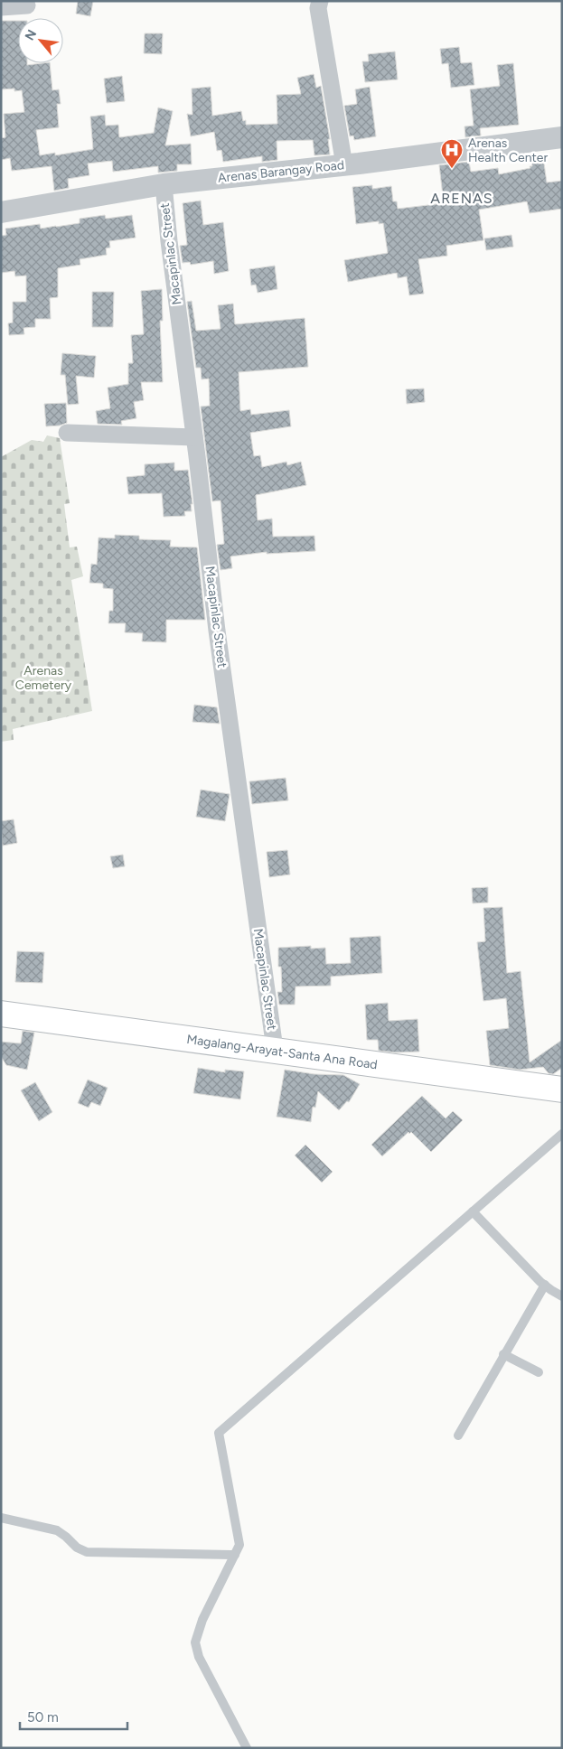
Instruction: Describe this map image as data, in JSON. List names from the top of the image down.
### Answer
{
  "streets": {
    "main road": ["Magalang-Arayat-Santa Ana Road"],
    "street": ["Arenas Barangay Road", "Macapinlac Street"]
  },
  "crossings": [
    ["Arenas Barangay Road", "Macapinlac Street"],
    ["Macapinlac Street", "Magalang-Arayat-Santa Ana Road"]
  ],
  "districts": ["ARENAS"],
  "parks": ["Arenas Cemetery"],
  "places": {
    "hospital": ["Arenas Health Center"]
  },
  "scale_bar": "50 m",
  "north": "top left"
}
